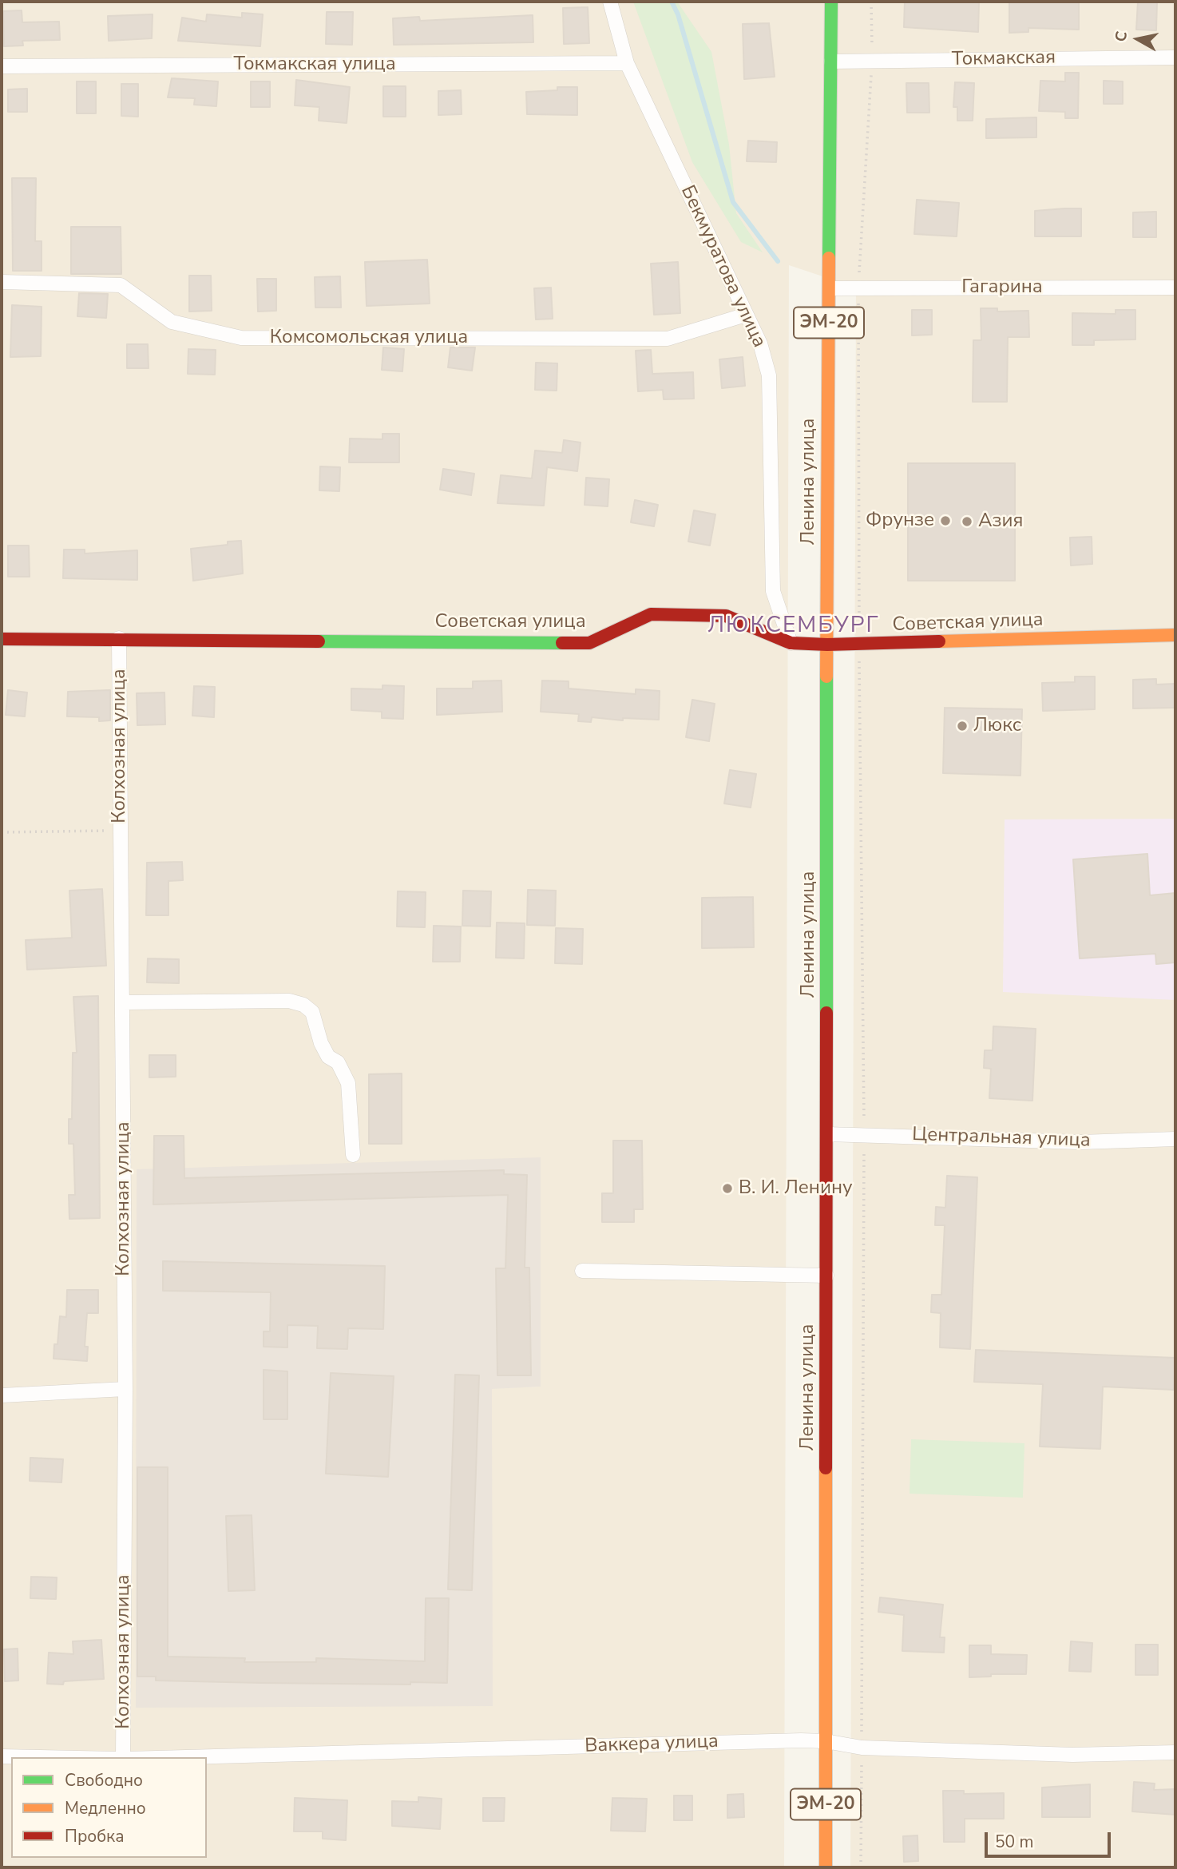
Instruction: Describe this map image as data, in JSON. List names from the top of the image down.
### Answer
{
  "streets": {
    "main road": ["ЭМ-20", "Ленина улица", "Советская улица"],
    "street": [
      "Токмакская",
      "Токмакская улица",
      "Бекмуратова улица",
      "Гагарина",
      "Комсомольская улица",
      "Колхозная улица",
      "Центральная улица",
      "Ваккера улица"
    ]
  },
  "crossings": [
    ["Токмакская", "Ленина улица"],
    ["Токмакская улица", "Бекмуратова улица"],
    ["Бекмуратова улица", "Комсомольская улица"],
    ["Бекмуратова улица", "Советская улица"],
    ["Гагарина", "Ленина улица"],
    ["Ленина улица", "Советская улица"],
    ["Ленина улица", "Центральная улица"],
    ["Ленина улица", "Ваккера улица"],
    ["Советская улица", "Колхозная улица"]
  ],
  "districts": ["ЛЮКСЕМБУРГ"],
  "places": [
    "Фрунзе",
    "Азия",
    "Люкс",
    "В. И. Ленину"
  ],
  "legend": ["Свободно", "Медленно", "Пробка"],
  "scale_bar": "50 m",
  "north": "left"
}
